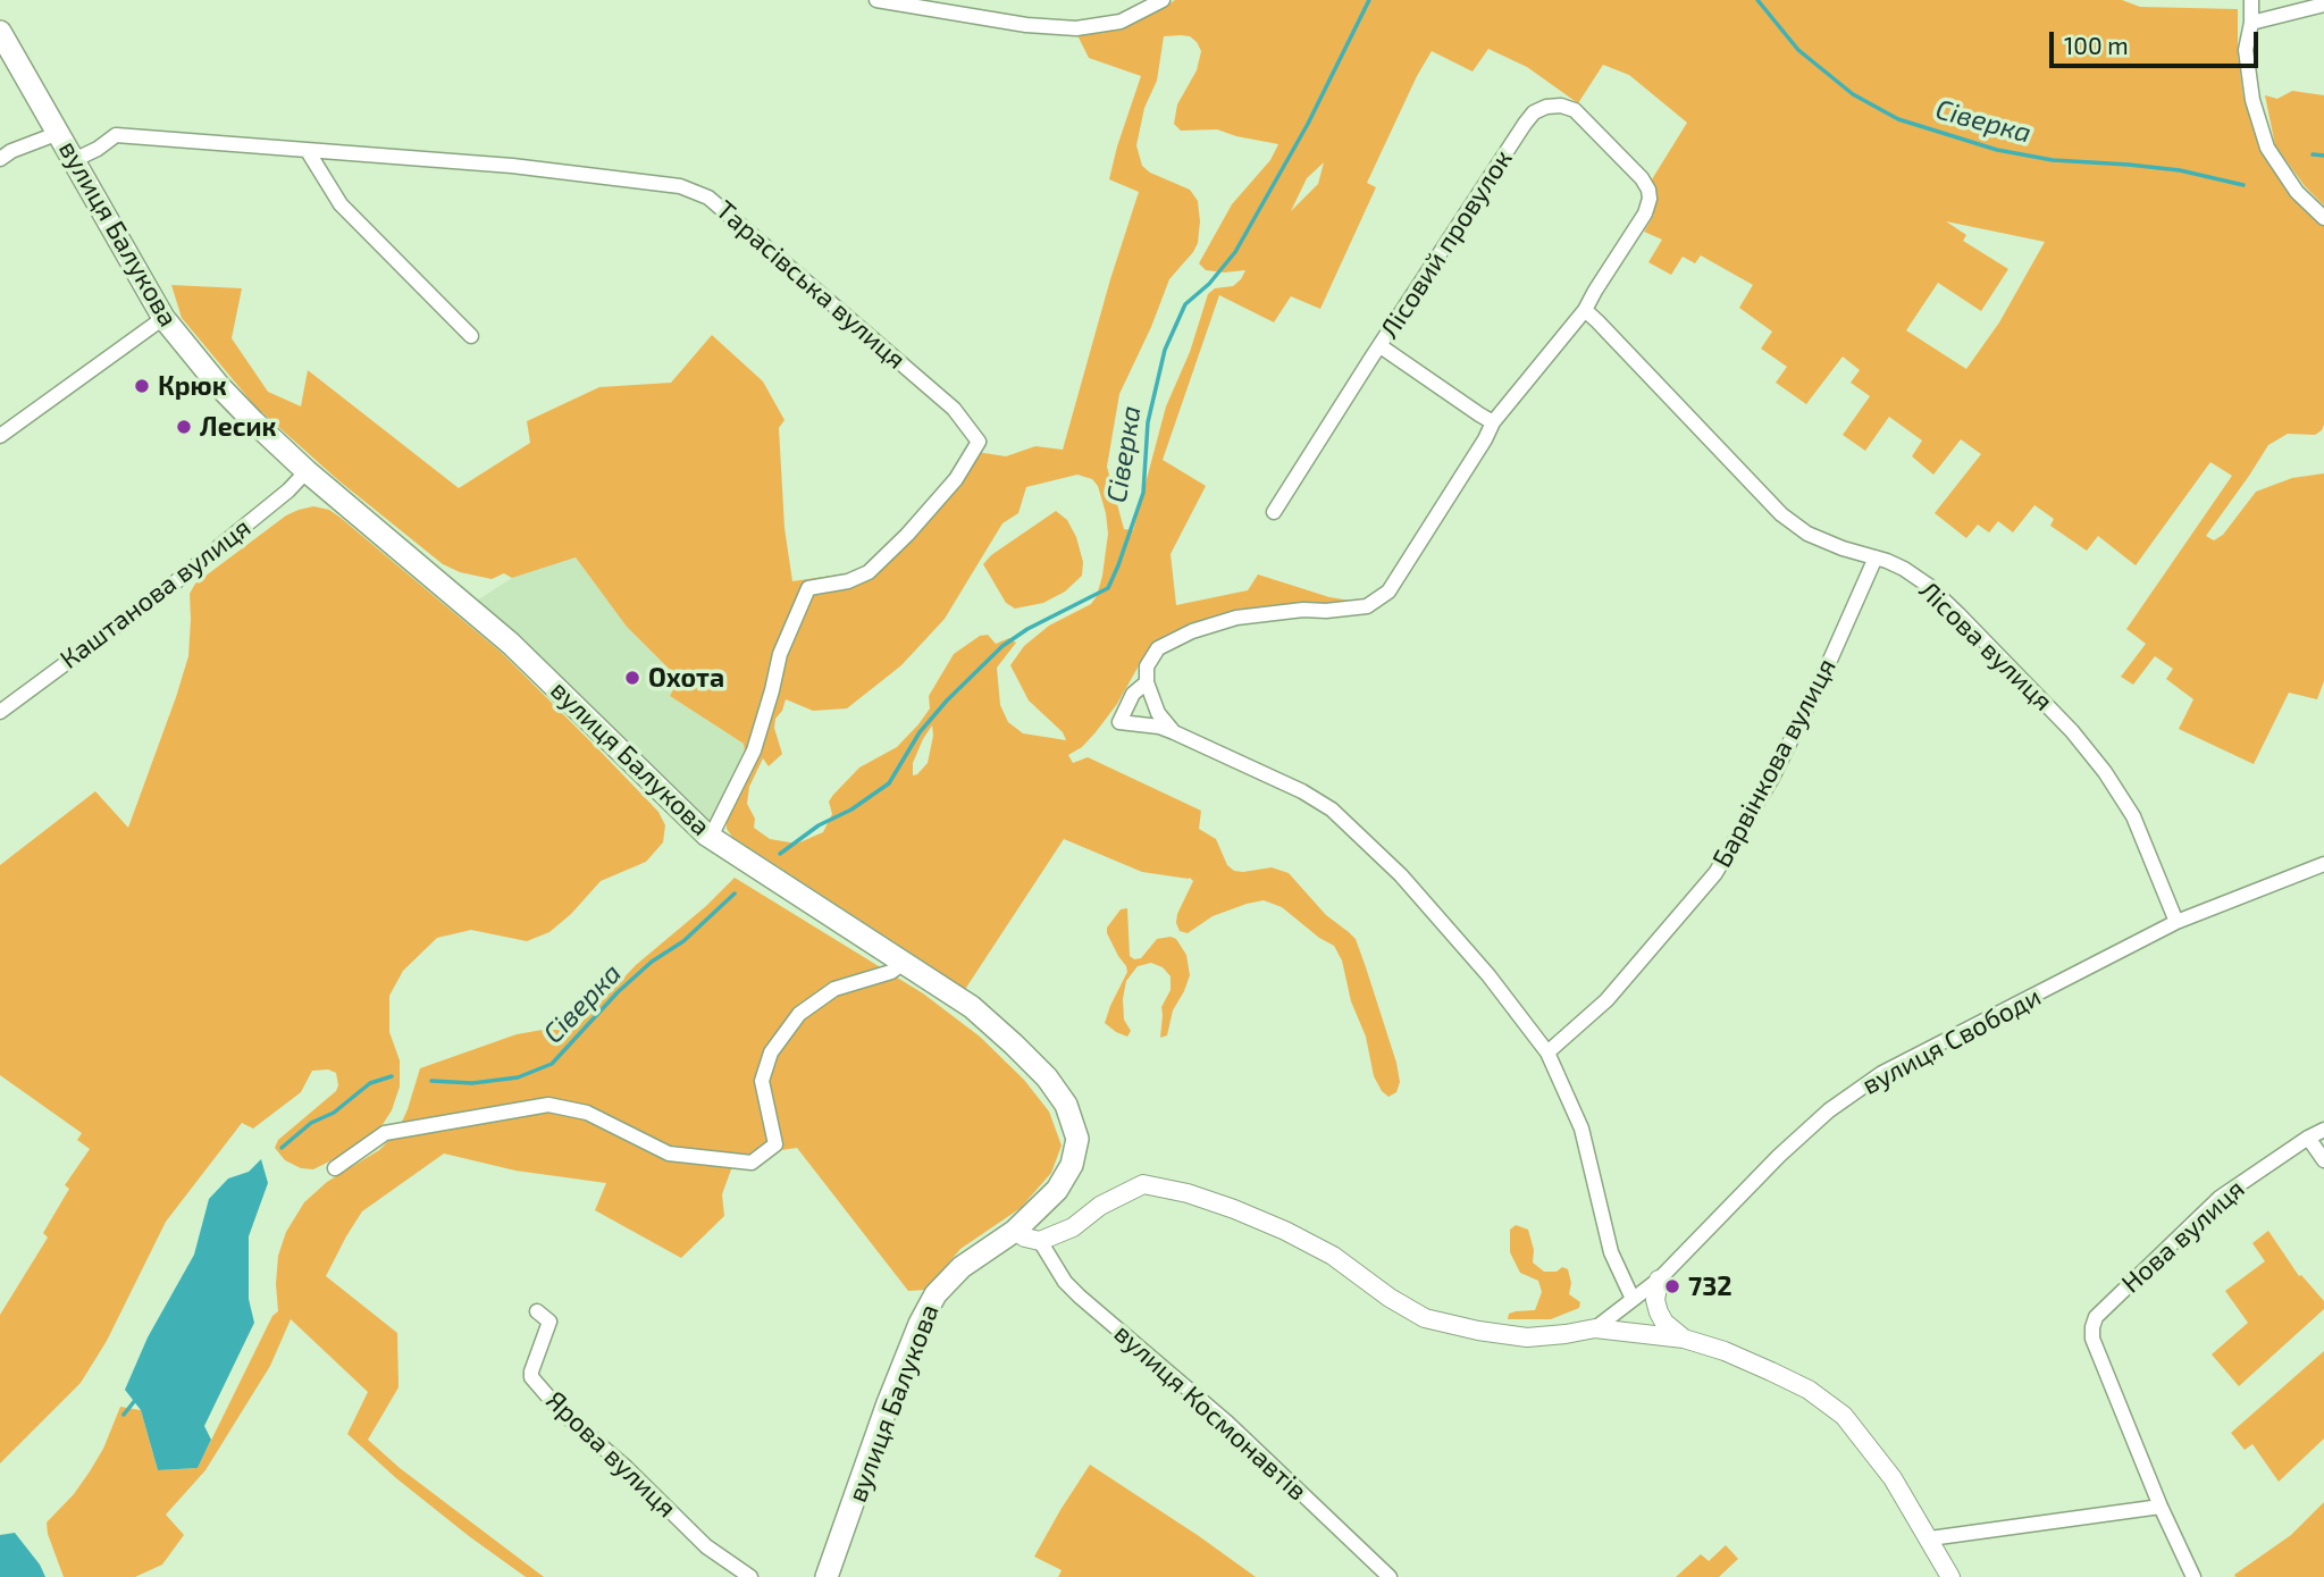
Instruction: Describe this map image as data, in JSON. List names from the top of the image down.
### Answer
{
  "streets": {
    "main road": ["вулиця Балукова"],
    "street": [
      "Лісовий провулок",
      "Тарасівська вулиця",
      "Каштанова вулиця",
      "Лісова вулиця",
      "Барвінкова вулиця",
      "вулиця Свободи",
      "Нова вулиця",
      "вулиця Космонавтів",
      "Ярова вулиця"
    ]
  },
  "crossings": [
    ["вулиця Балукова", "Тарасівська вулиця"],
    ["вулиця Балукова", "Каштанова вулиця"],
    ["Лісовий провулок", "Лісова вулиця"],
    ["Лісова вулиця", "Барвінкова вулиця"],
    ["Лісова вулиця", "вулиця Свободи"]
  ],
  "water": ["Сіверка"],
  "places": [
    "Крюк",
    "Лесик",
    "Охота",
    "732"
  ],
  "scale_bar": "100 m"
}
